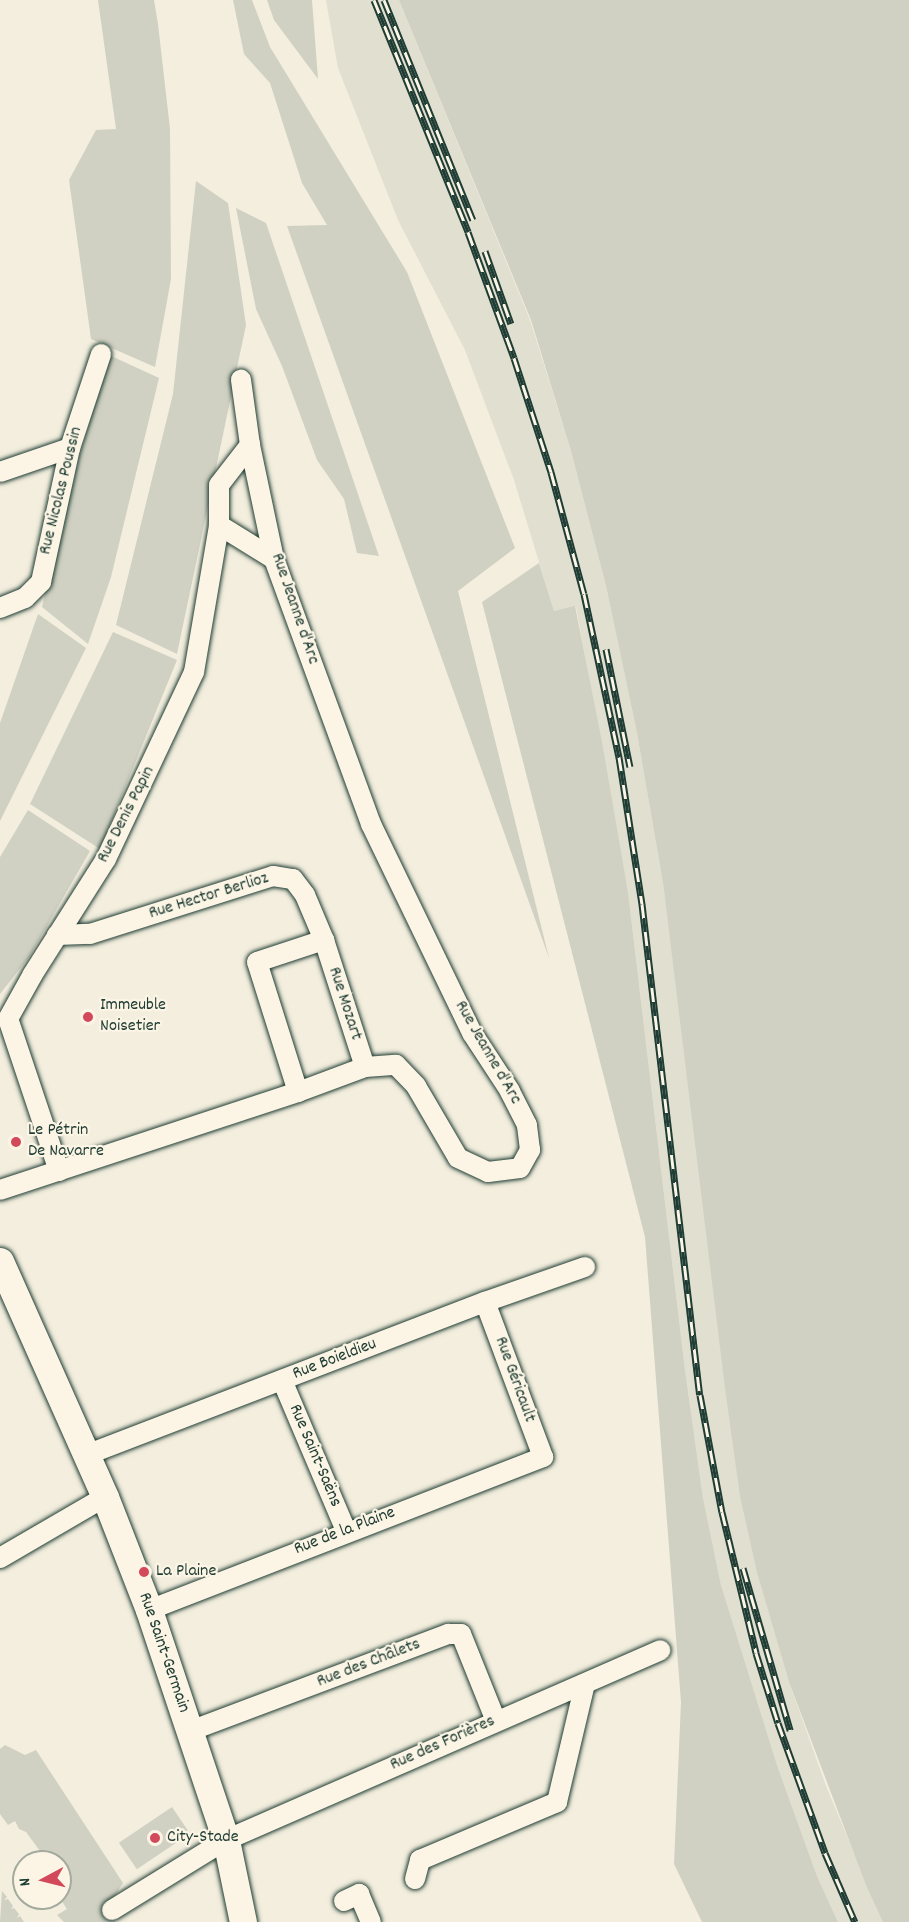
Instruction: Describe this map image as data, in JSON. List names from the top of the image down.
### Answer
{
  "streets": {
    "street": [
      "Rue Nicolas Poussin",
      "Rue Jeanne d'Arc",
      "Rue Denis Papin",
      "Rue Hector Berlioz",
      "Rue Mozart",
      "Rue Boieldieu",
      "Rue Géricault",
      "Rue Saint-Saëns",
      "Rue de la Plaine",
      "Rue Saint-Germain",
      "Rue des Châlets",
      "Rue des Forières"
    ]
  },
  "crossings": [
    ["Rue Jeanne d'Arc", "Rue Denis Papin"],
    ["Rue Jeanne d'Arc", "Rue Mozart"],
    ["Rue Denis Papin", "Rue Hector Berlioz"],
    ["Rue Hector Berlioz", "Rue Mozart"],
    ["Rue Boieldieu", "Rue Géricault"],
    ["Rue Boieldieu", "Rue Saint-Saëns"],
    ["Rue Boieldieu", "Rue Saint-Germain"],
    ["Rue Géricault", "Rue de la Plaine"],
    ["Rue Saint-Saëns", "Rue de la Plaine"],
    ["Rue de la Plaine", "Rue Saint-Germain"],
    ["Rue Saint-Germain", "Rue des Châlets"],
    ["Rue Saint-Germain", "Rue des Forières"],
    ["Rue des Châlets", "Rue des Forières"]
  ],
  "places": [
    "Immeuble Noisetier",
    "Le Pétrin De Navarre",
    "La Plaine",
    "City-Stade"
  ],
  "north": "left"
}
